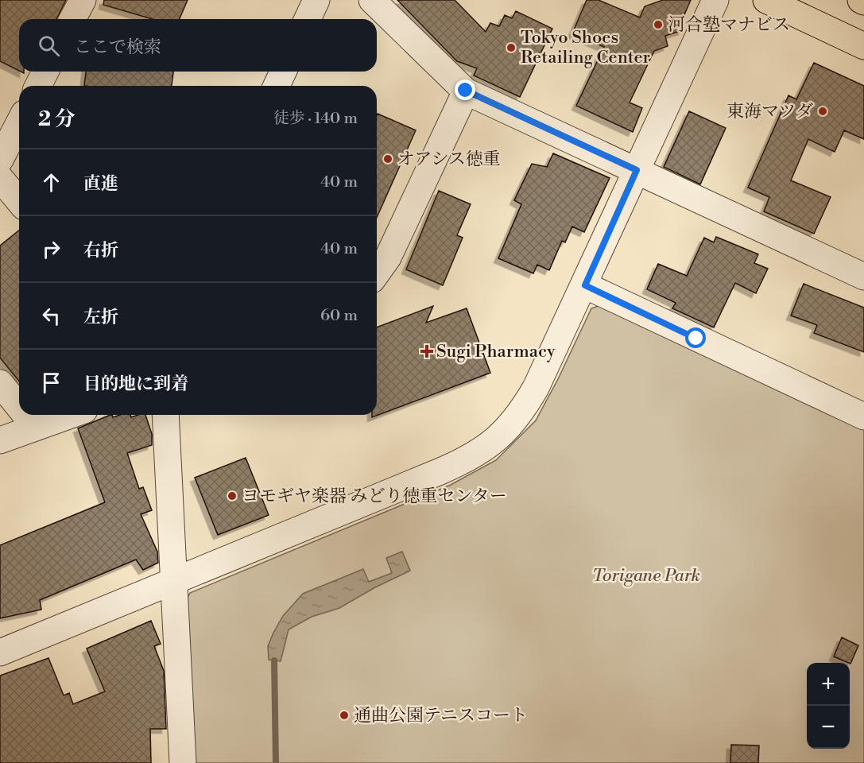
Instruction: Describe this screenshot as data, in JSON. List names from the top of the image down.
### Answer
{
  "parks": ["Torigane Park"],
  "places": {
    "other": [
      "河合塾マナビス",
      "Tokyo Shoes Retailing Center",
      "東海マツダ",
      "オアシス徳重",
      "ヨモギヤ楽器 みどり徳重センター",
      "通曲公園テニスコート"
    ],
    "health": ["Sugi Pharmacy"]
  },
  "page": {
    "search": "ここで検索",
    "heading": ["2 分", "徒歩 · 140 m"],
    "list": [
      ["直進", "40 m"],
      ["右折", "40 m"],
      ["左折", "60 m"],
      "目的地に到着"
    ],
    "map_buttons": ["+", "−"]
  }
}
